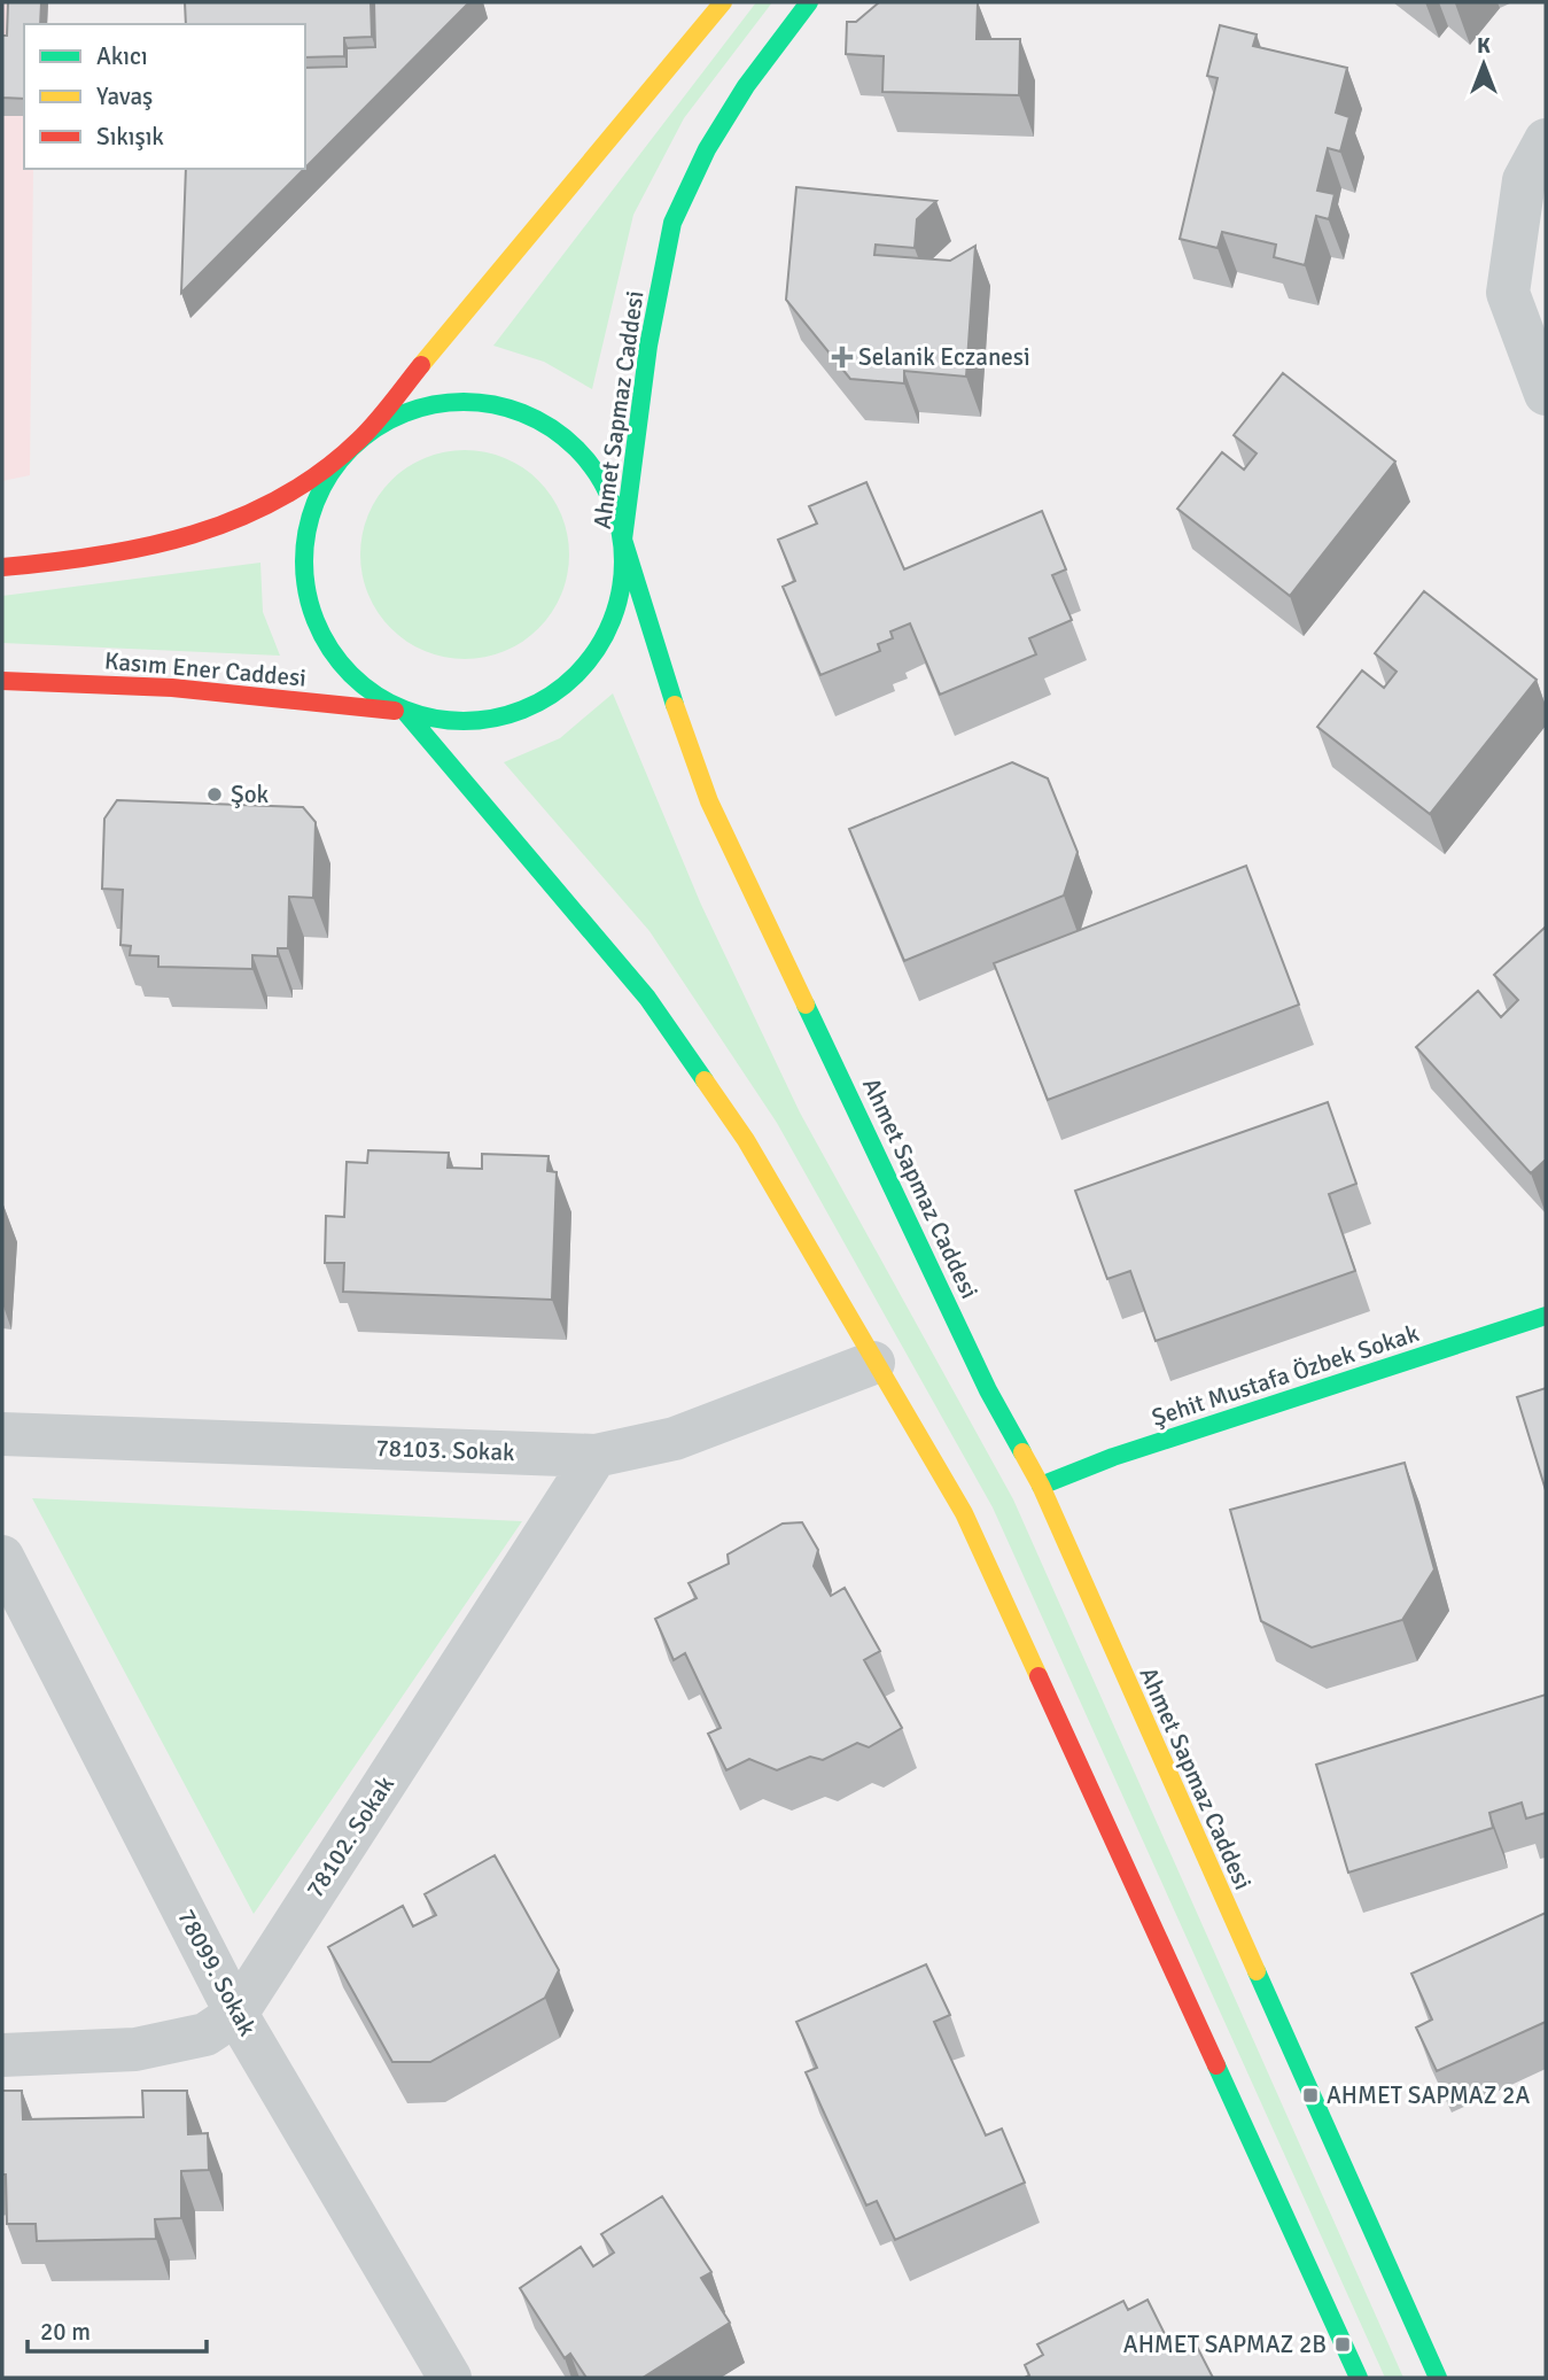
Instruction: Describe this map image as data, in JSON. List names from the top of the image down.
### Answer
{
  "streets": {
    "main road": ["Ahmet Sapmaz Caddesi", "Kasım Ener Caddesi", "Şehit Mustafa Özbek Sokak"],
    "street": ["78103. Sokak", "78102. Sokak", "78099. Sokak"]
  },
  "crossings": [
    ["Ahmet Sapmaz Caddesi", "Kasım Ener Caddesi"],
    ["Ahmet Sapmaz Caddesi", "Şehit Mustafa Özbek Sokak"],
    ["78103. Sokak", "78102. Sokak"],
    ["78102. Sokak", "78099. Sokak"]
  ],
  "places": {
    "health": ["Selanik Eczanesi"],
    "other": ["Şok"],
    "transit": ["AHMET SAPMAZ 2A", "AHMET SAPMAZ 2B"]
  },
  "legend": ["Akıcı", "Yavaş", "Sıkışık"],
  "scale_bar": "20 m",
  "north": "top"
}
